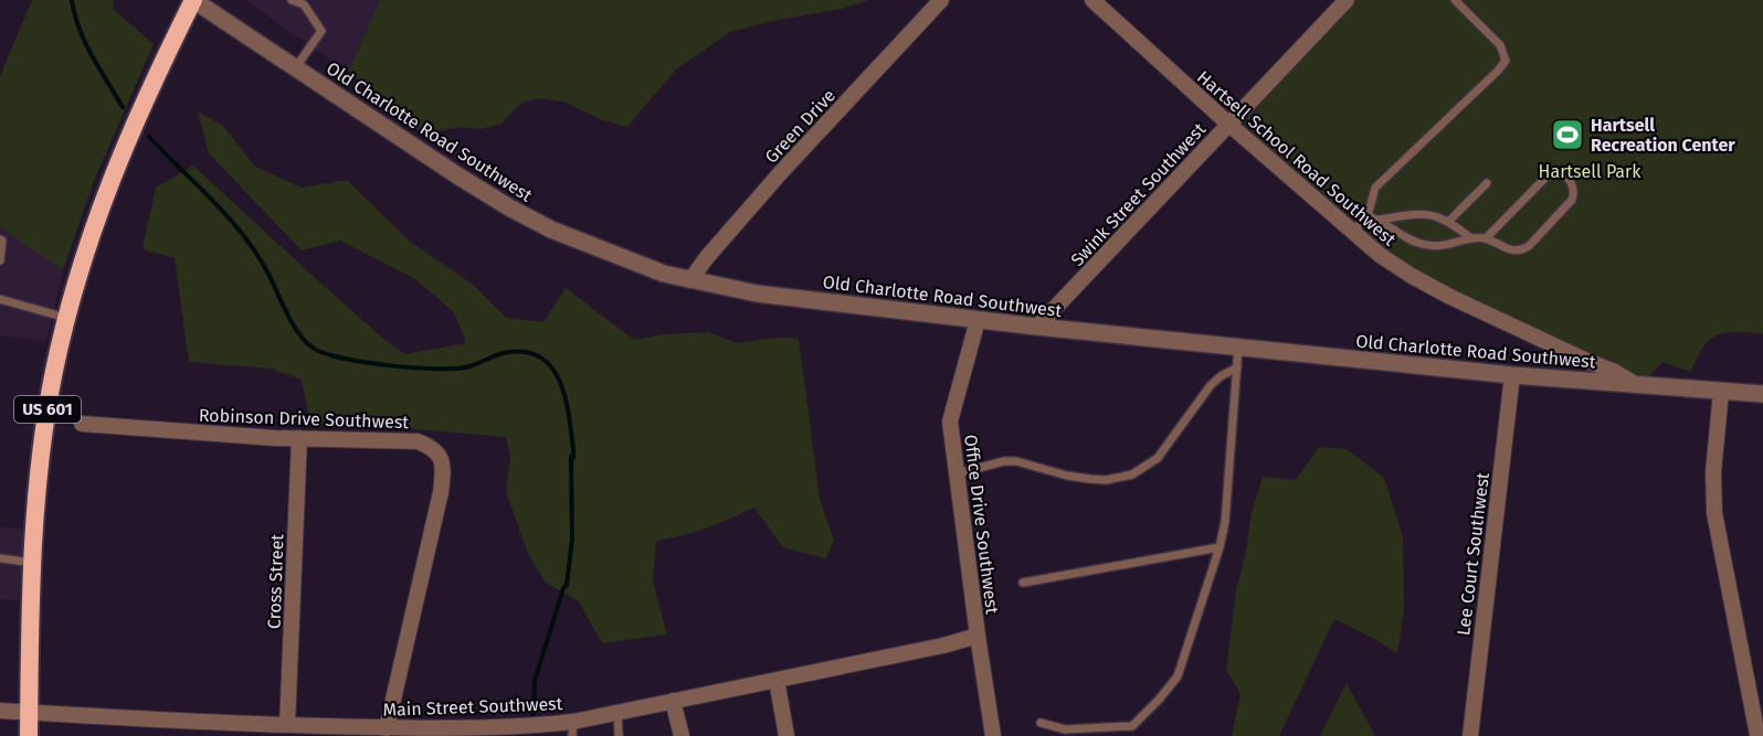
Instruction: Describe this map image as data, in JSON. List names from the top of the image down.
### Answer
{
  "streets": {
    "highway": ["US 601"],
    "street": [
      "Green Drive",
      "Old Charlotte Road Southwest",
      "Hartsell School Road Southwest",
      "Swink Street Southwest",
      "Robinson Drive Southwest",
      "Office Drive Southwest",
      "Lee Court Southwest",
      "Cross Street",
      "Main Street Southwest"
    ]
  },
  "crossings": [
    ["Green Drive", "Old Charlotte Road Southwest"],
    ["Old Charlotte Road Southwest", "Hartsell School Road Southwest"],
    ["Old Charlotte Road Southwest", "Swink Street Southwest"],
    ["Old Charlotte Road Southwest", "US 601"],
    ["Old Charlotte Road Southwest", "Office Drive Southwest"],
    ["Old Charlotte Road Southwest", "Lee Court Southwest"],
    ["Hartsell School Road Southwest", "Swink Street Southwest"],
    ["US 601", "Main Street Southwest"],
    ["Robinson Drive Southwest", "Cross Street"],
    ["Robinson Drive Southwest", "Main Street Southwest"],
    ["Office Drive Southwest", "Main Street Southwest"],
    ["Cross Street", "Main Street Southwest"]
  ],
  "parks": ["Hartsell Park"],
  "places": {
    "sports": ["Hartsell Recreation Center"]
  }
}
